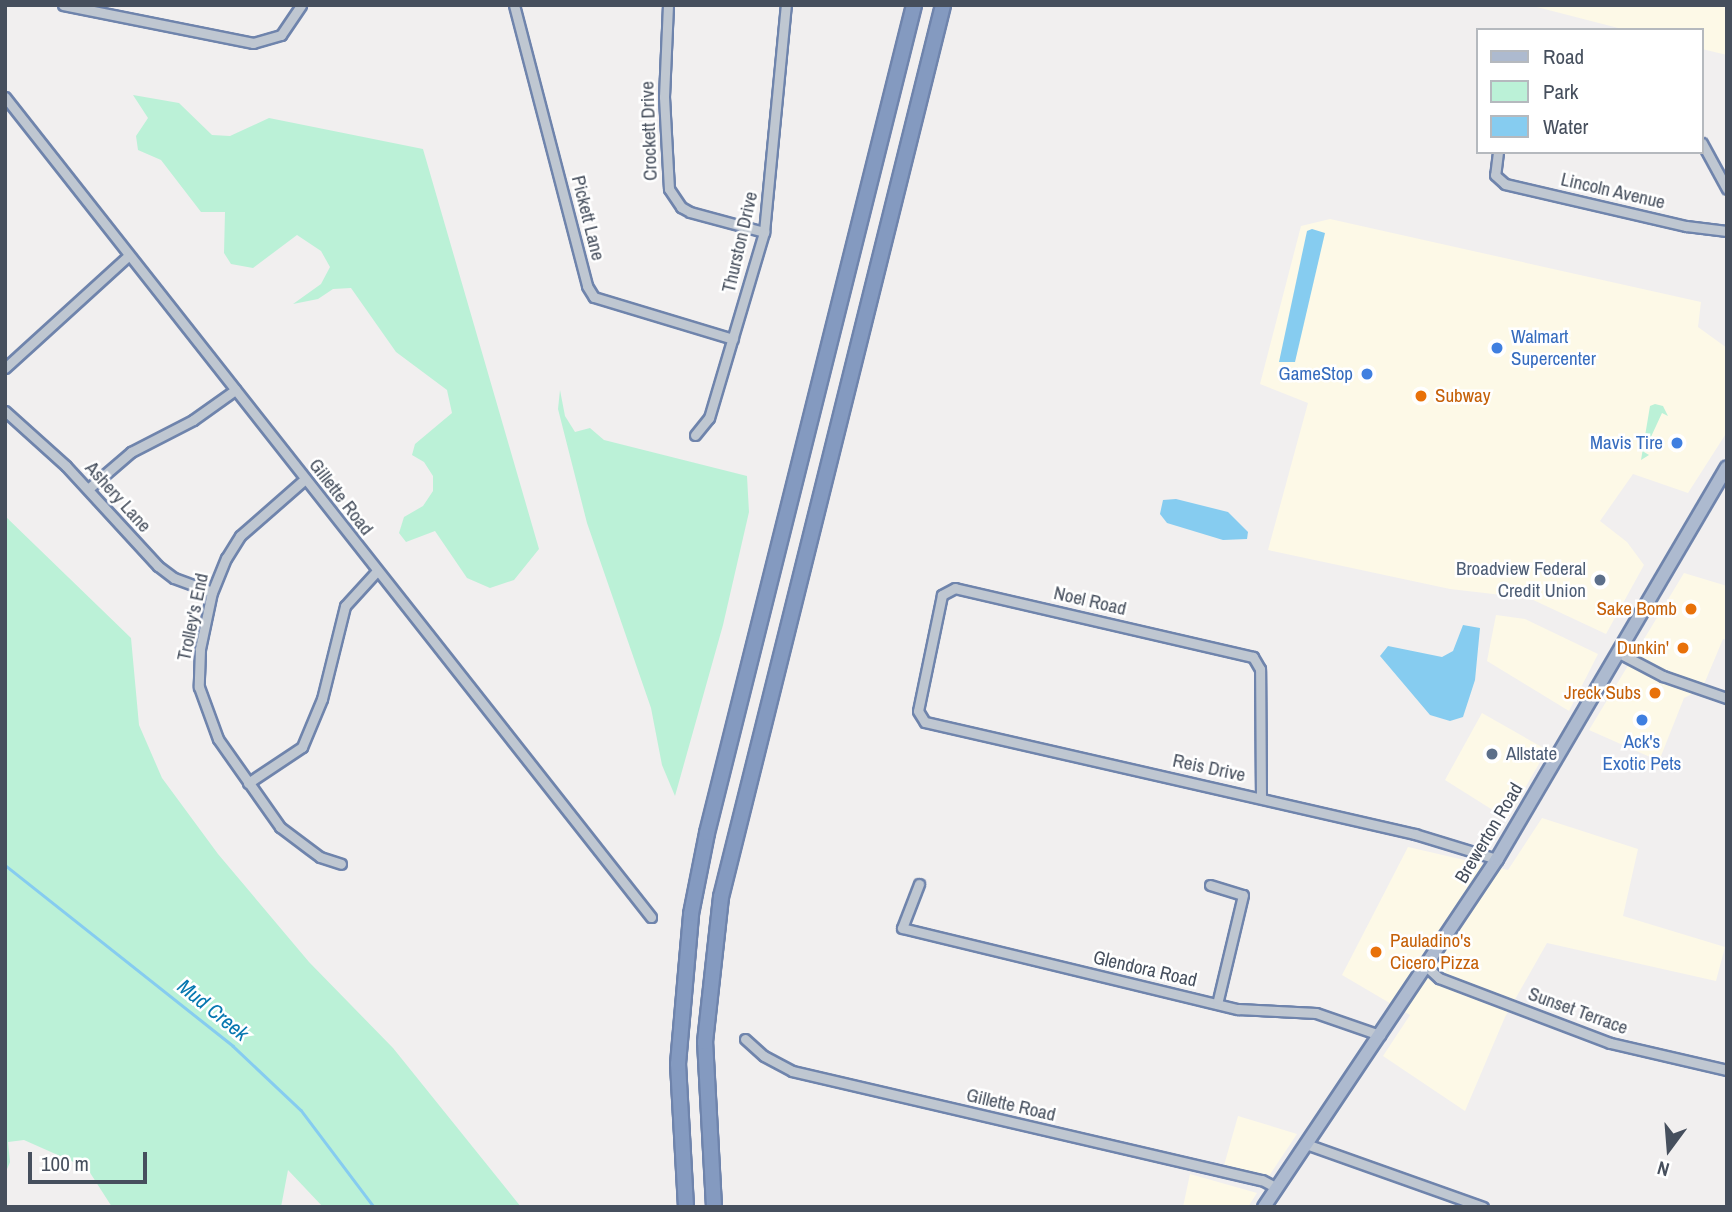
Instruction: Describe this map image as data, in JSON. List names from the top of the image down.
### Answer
{
  "streets": {
    "main road": ["Brewerton Road"],
    "street": [
      "Crockett Drive",
      "Lincoln Avenue",
      "Pickett Lane",
      "Thurston Drive",
      "Ashery Lane",
      "Gillette Road",
      "Noel Road",
      "Trolley's End",
      "Reis Drive",
      "Glendora Road",
      "Sunset Terrace"
    ]
  },
  "crossings": [
    ["Crockett Drive", "Thurston Drive"],
    ["Pickett Lane", "Thurston Drive"],
    ["Ashery Lane", "Trolley's End"],
    ["Gillette Road", "Trolley's End"],
    ["Gillette Road", "Brewerton Road"],
    ["Noel Road", "Reis Drive"],
    ["Reis Drive", "Brewerton Road"],
    ["Brewerton Road", "Glendora Road"],
    ["Brewerton Road", "Sunset Terrace"]
  ],
  "water": ["Mud Creek"],
  "places": [
    "Walmart Supercenter",
    "GameStop",
    "Subway",
    "Mavis Tire",
    "Broadview Federal Credit Union",
    "Sake Bomb",
    "Dunkin'",
    "Jreck Subs",
    "Ack's Exotic Pets",
    "Allstate",
    "Pauladino's Cicero Pizza"
  ],
  "legend": ["Road", "Park", "Water"],
  "scale_bar": "100 m",
  "north": "bottom"
}
